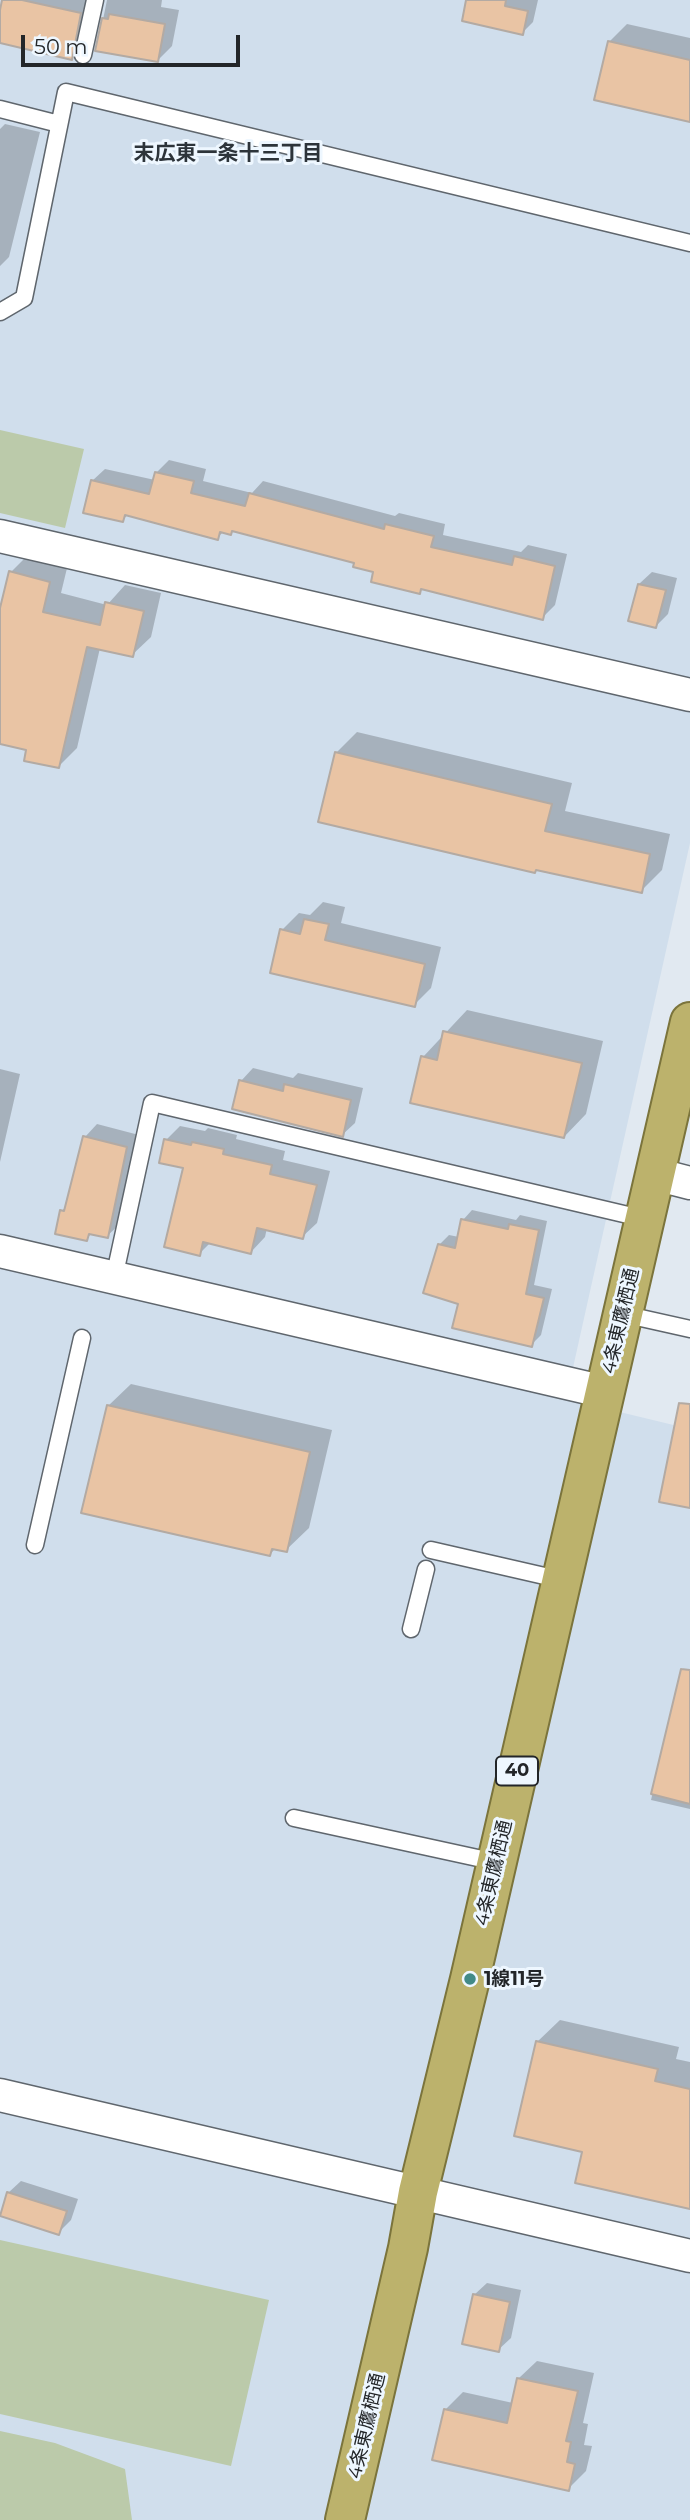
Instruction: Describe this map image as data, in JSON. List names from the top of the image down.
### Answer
{
  "streets": {
    "highway": ["4条東鷹栖通", "40"]
  },
  "districts": ["末広東一条十三丁目"],
  "places": ["1線11号"],
  "scale_bar": "50 m"
}
